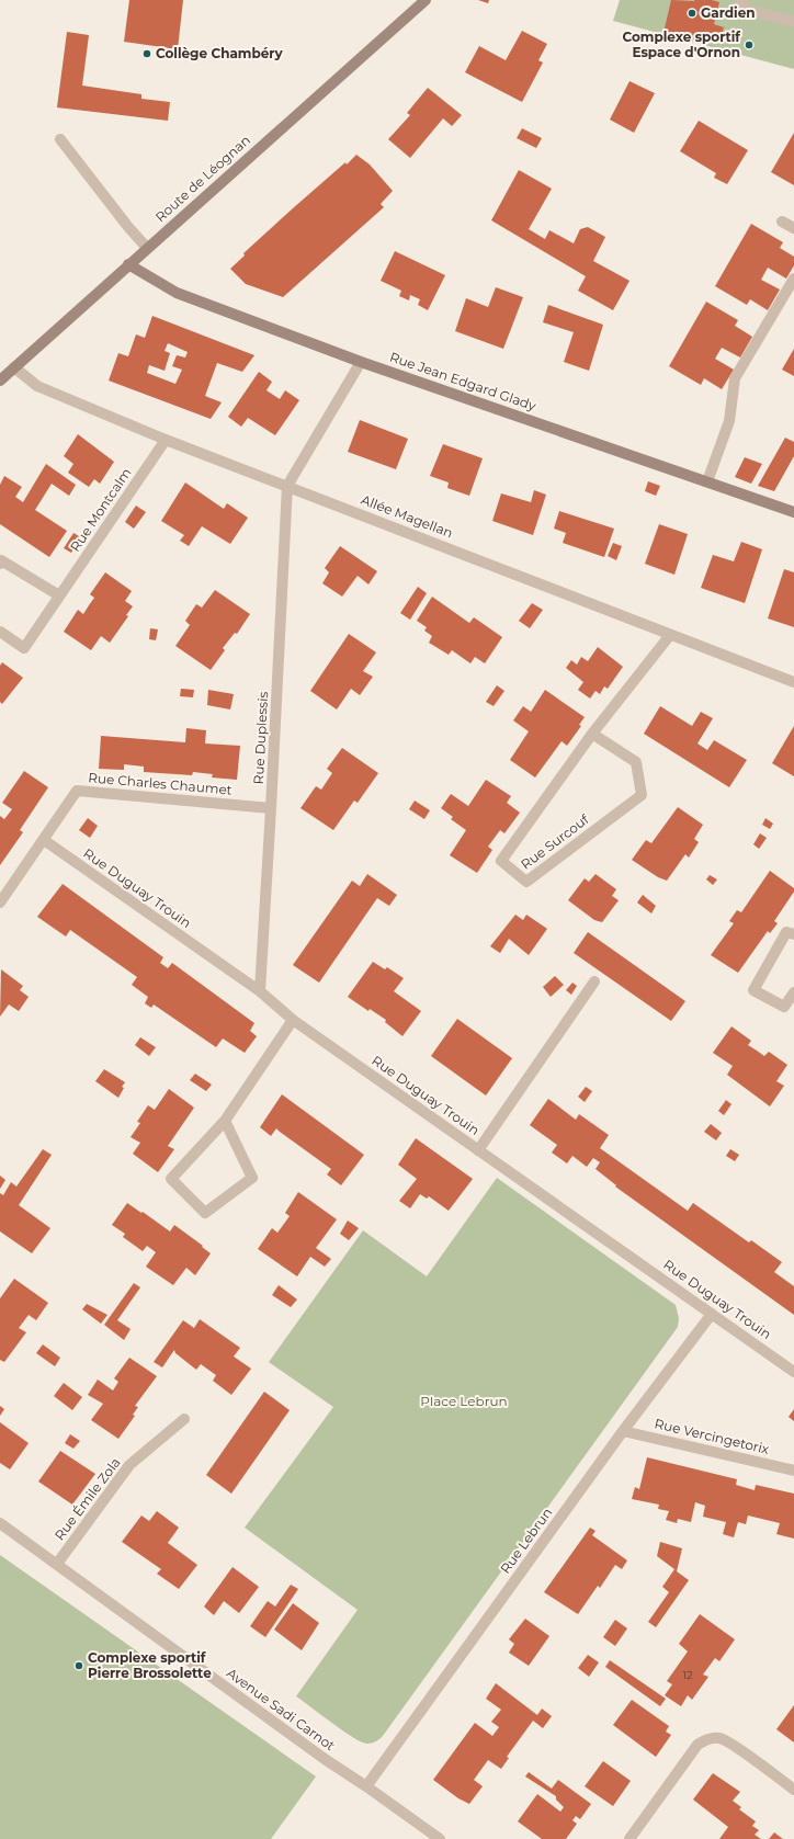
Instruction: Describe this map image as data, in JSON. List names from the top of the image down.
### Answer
{
  "streets": {
    "street": [
      "Route de Léognan",
      "Rue Jean Edgard Glady",
      "Rue Montcalm",
      "Allée Magellan",
      "Rue Duplessis",
      "Rue Charles Chaumet",
      "Rue Surcouf",
      "Rue Duguay Trouin",
      "Rue Vercingetorix",
      "Rue Émile Zola",
      "Rue Lebrun",
      "Avenue Sadi Carnot"
    ]
  },
  "crossings": [
    ["Route de Léognan", "Rue Jean Edgard Glady"],
    ["Route de Léognan", "Allée Magellan"],
    ["Rue Montcalm", "Allée Magellan"],
    ["Allée Magellan", "Rue Duplessis"],
    ["Allée Magellan", "Rue Surcouf"],
    ["Rue Duplessis", "Rue Charles Chaumet"],
    ["Rue Duplessis", "Rue Duguay Trouin"],
    ["Rue Charles Chaumet", "Rue Duguay Trouin"],
    ["Rue Duguay Trouin", "Rue Lebrun"],
    ["Rue Vercingetorix", "Rue Lebrun"],
    ["Rue Émile Zola", "Avenue Sadi Carnot"],
    ["Rue Lebrun", "Avenue Sadi Carnot"]
  ],
  "parks": ["Place Lebrun"],
  "places": [
    "Gardien",
    "Complexe sportif Espace d'Ornon",
    "Collège Chambéry",
    "Complexe sportif Pierre Brossolette"
  ],
  "house_numbers": ["12"]
}
